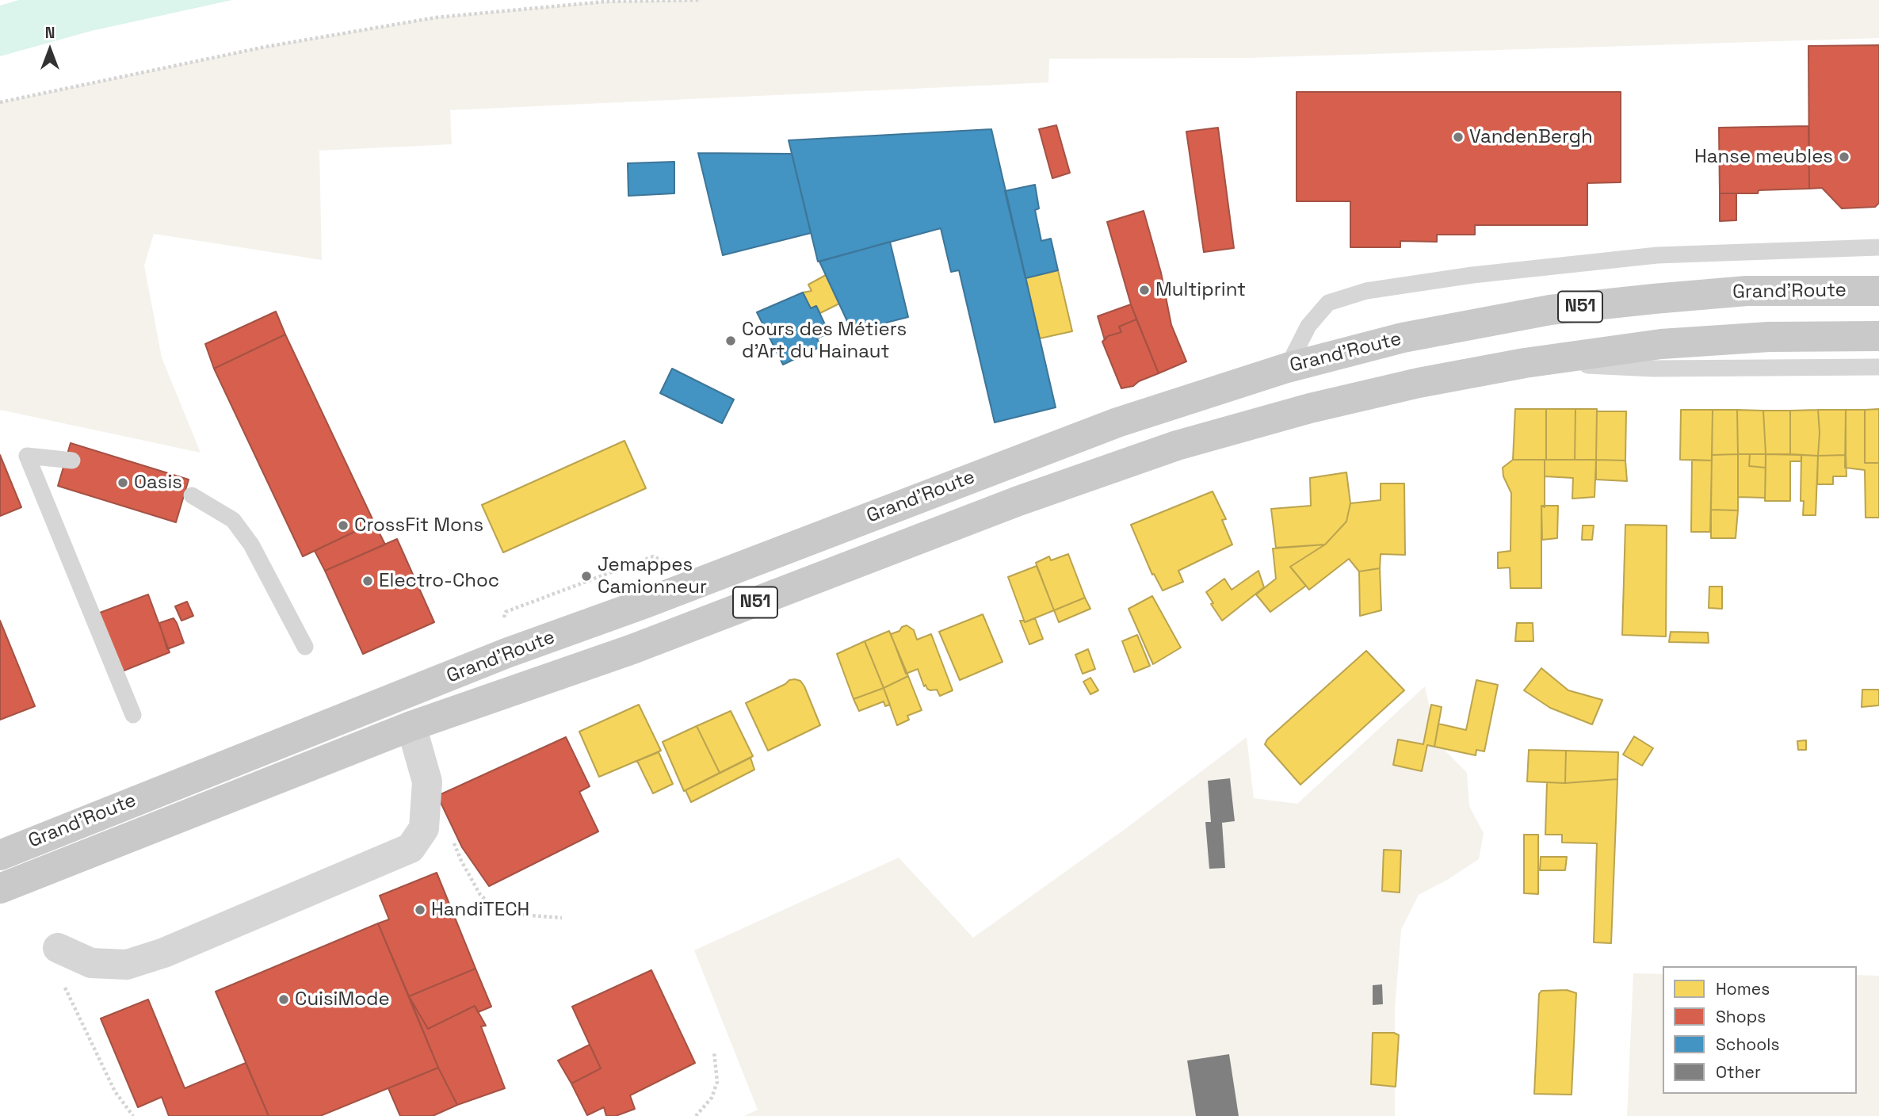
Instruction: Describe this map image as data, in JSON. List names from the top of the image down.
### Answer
{
  "streets": {
    "main road": ["Grand'Route", "N51"]
  },
  "places": [
    "VandenBergh",
    "Hanse meubles",
    "Multiprint",
    "Cours des Métiers d'Art du Hainaut",
    "Oasis",
    "CrossFit Mons",
    "Jemappes Camionneur",
    "Electro-Choc",
    "HandiTECH",
    "CuisiMode"
  ],
  "legend": [
    "Homes",
    "Shops",
    "Schools",
    "Other"
  ],
  "north": "top"
}
